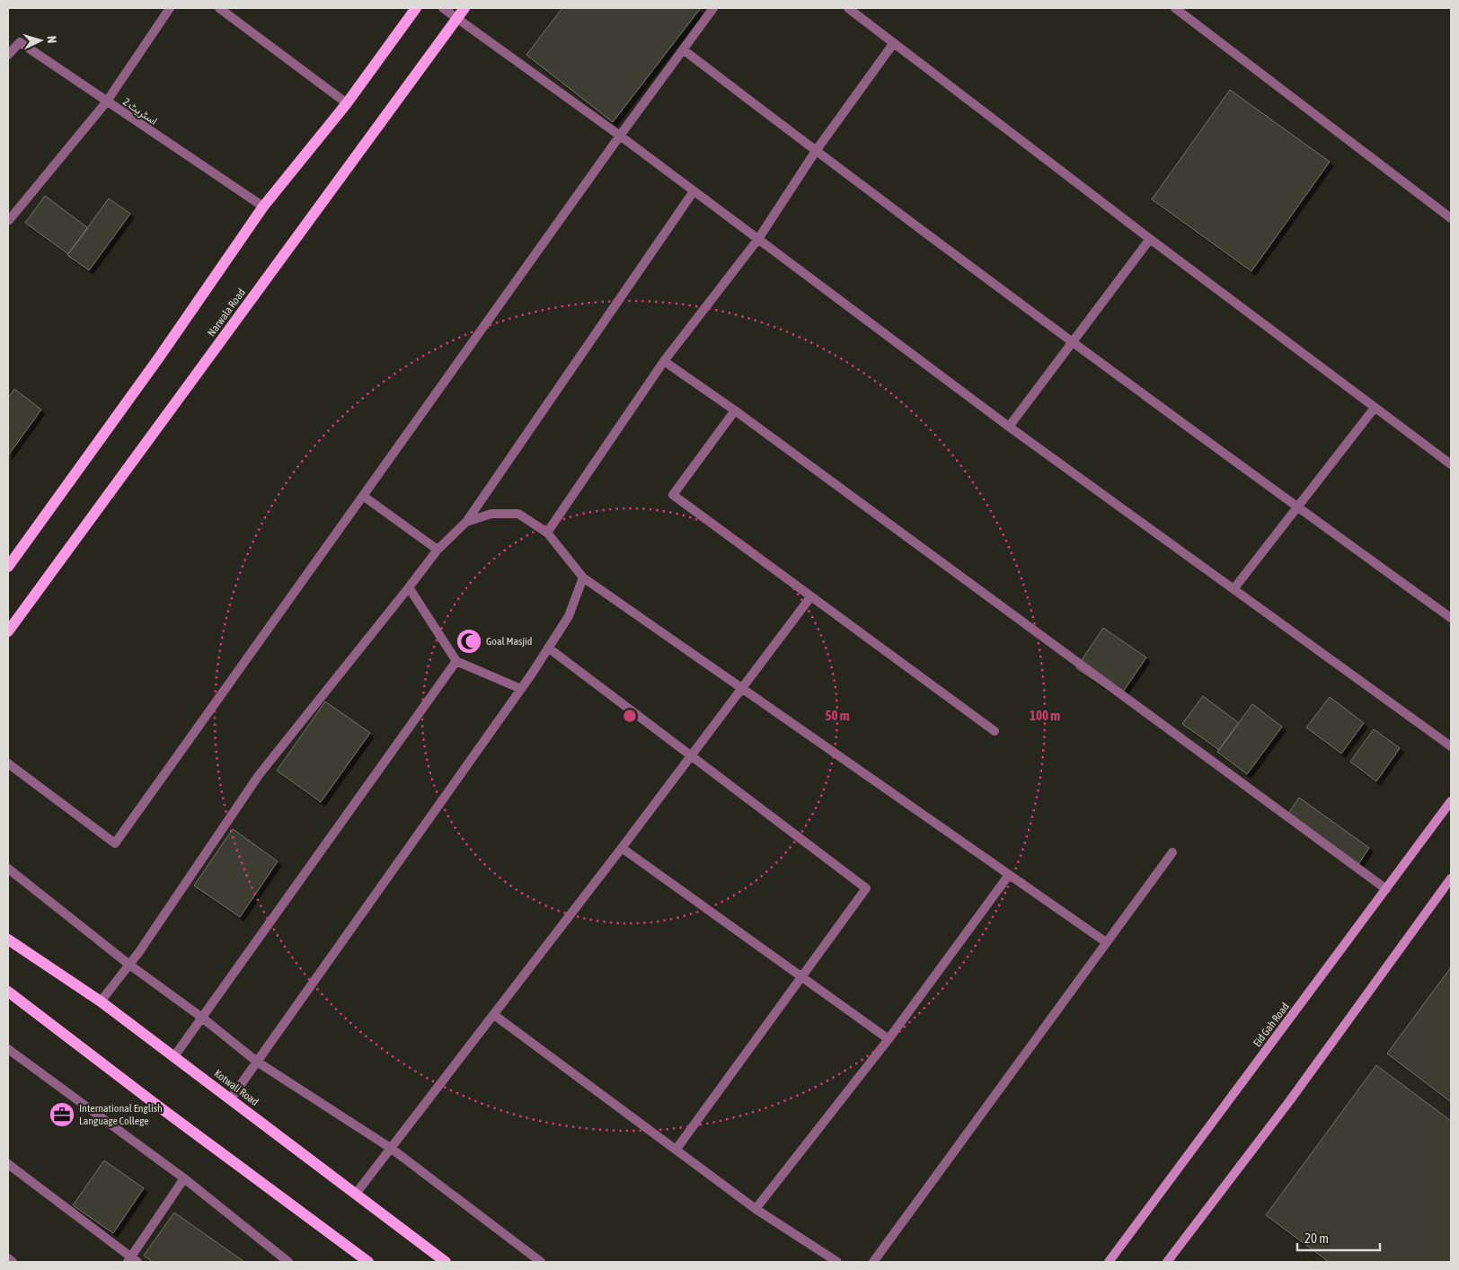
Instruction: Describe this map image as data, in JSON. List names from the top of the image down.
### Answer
{
  "streets": {
    "main road": ["Narwala Road", "Eid Gah Road", "Kotwali Road"],
    "street": ["اسٹریٹ 2"]
  },
  "places": {
    "mosque": ["Goal Masjid"],
    "office": ["International English Language College"]
  },
  "scale_bar": "20 m",
  "north": "right",
  "rings": ["50 m", "100 m"]
}
